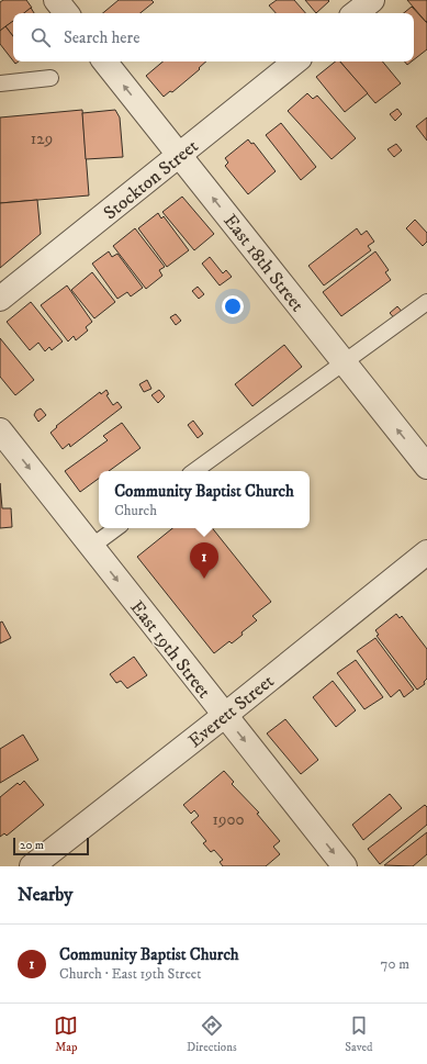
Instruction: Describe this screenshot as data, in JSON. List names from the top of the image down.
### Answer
{
  "streets": {
    "street": [
      "Stockton Street",
      "East 18th Street",
      "East 19th Street",
      "Everett Street"
    ]
  },
  "crossings": [
    ["Stockton Street", "East 18th Street"],
    ["East 19th Street", "Everett Street"]
  ],
  "one_way": ["East 18th Street", "East 19th Street"],
  "house_numbers": ["129", "1900"],
  "scale_bar": "20 m",
  "page": {
    "search": "Search here",
    "popup": ["Community Baptist Church", "Church"],
    "pins": "1",
    "scale": "20 m",
    "heading": "Nearby",
    "list": [
      {
        "mark": "1",
        "name": "Community Baptist Church",
        "note": "Church · East 19th Street",
        "value": "70 m"
      }
    ],
    "nav": ["Map", "Directions", "Saved"]
  }
}
